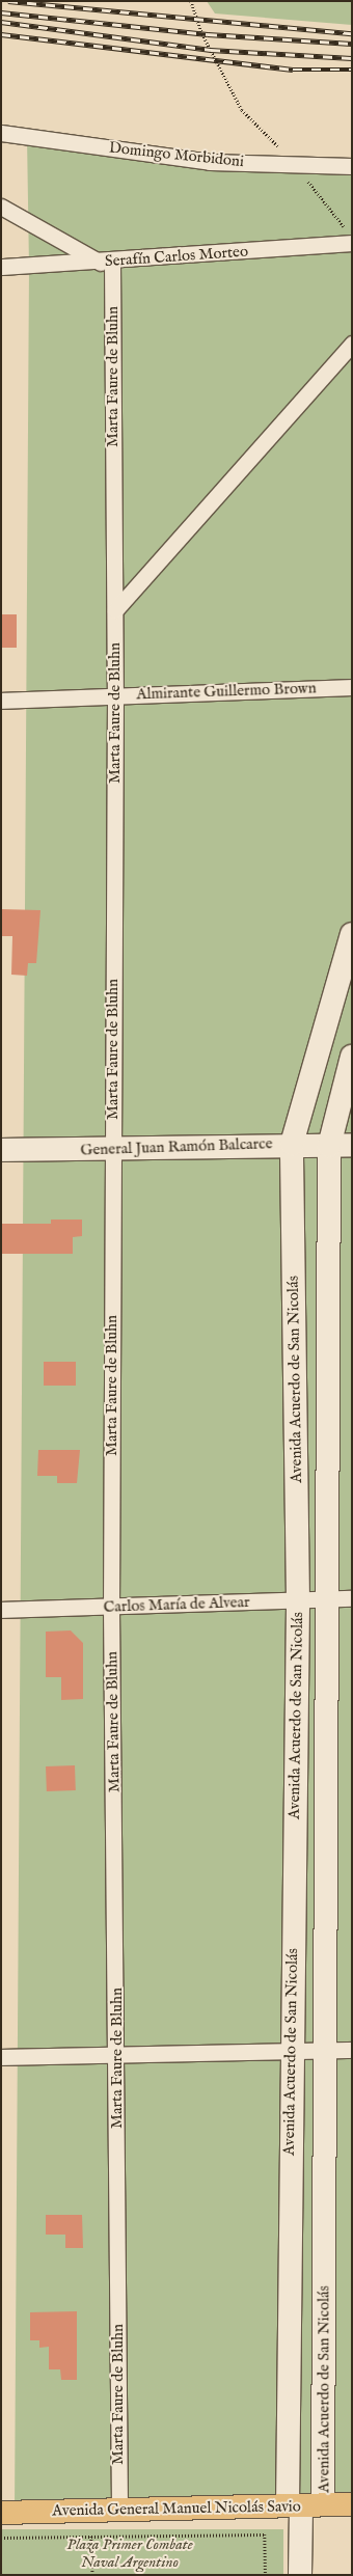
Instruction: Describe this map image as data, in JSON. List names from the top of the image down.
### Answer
{
  "streets": {
    "main road": ["Avenida General Manuel Nicolás Savio"],
    "street": [
      "Domingo Morbidoni",
      "Serafín Carlos Morteo",
      "Marta Faure de Bluhn",
      "Almirante Guillermo Brown",
      "General Juan Ramón Balcarce",
      "Avenida Acuerdo de San Nicolás",
      "Carlos María de Alvear"
    ]
  },
  "crossings": [
    ["Serafín Carlos Morteo", "Marta Faure de Bluhn"],
    ["Marta Faure de Bluhn", "Almirante Guillermo Brown"],
    ["Marta Faure de Bluhn", "General Juan Ramón Balcarce"],
    ["Marta Faure de Bluhn", "Carlos María de Alvear"],
    ["Marta Faure de Bluhn", "Avenida General Manuel Nicolás Savio"],
    ["General Juan Ramón Balcarce", "Avenida Acuerdo de San Nicolás"],
    ["Avenida Acuerdo de San Nicolás", "Carlos María de Alvear"],
    ["Avenida Acuerdo de San Nicolás", "Avenida General Manuel Nicolás Savio"]
  ],
  "parks": ["Plaza Primer Combate Naval Argentino"]
}
